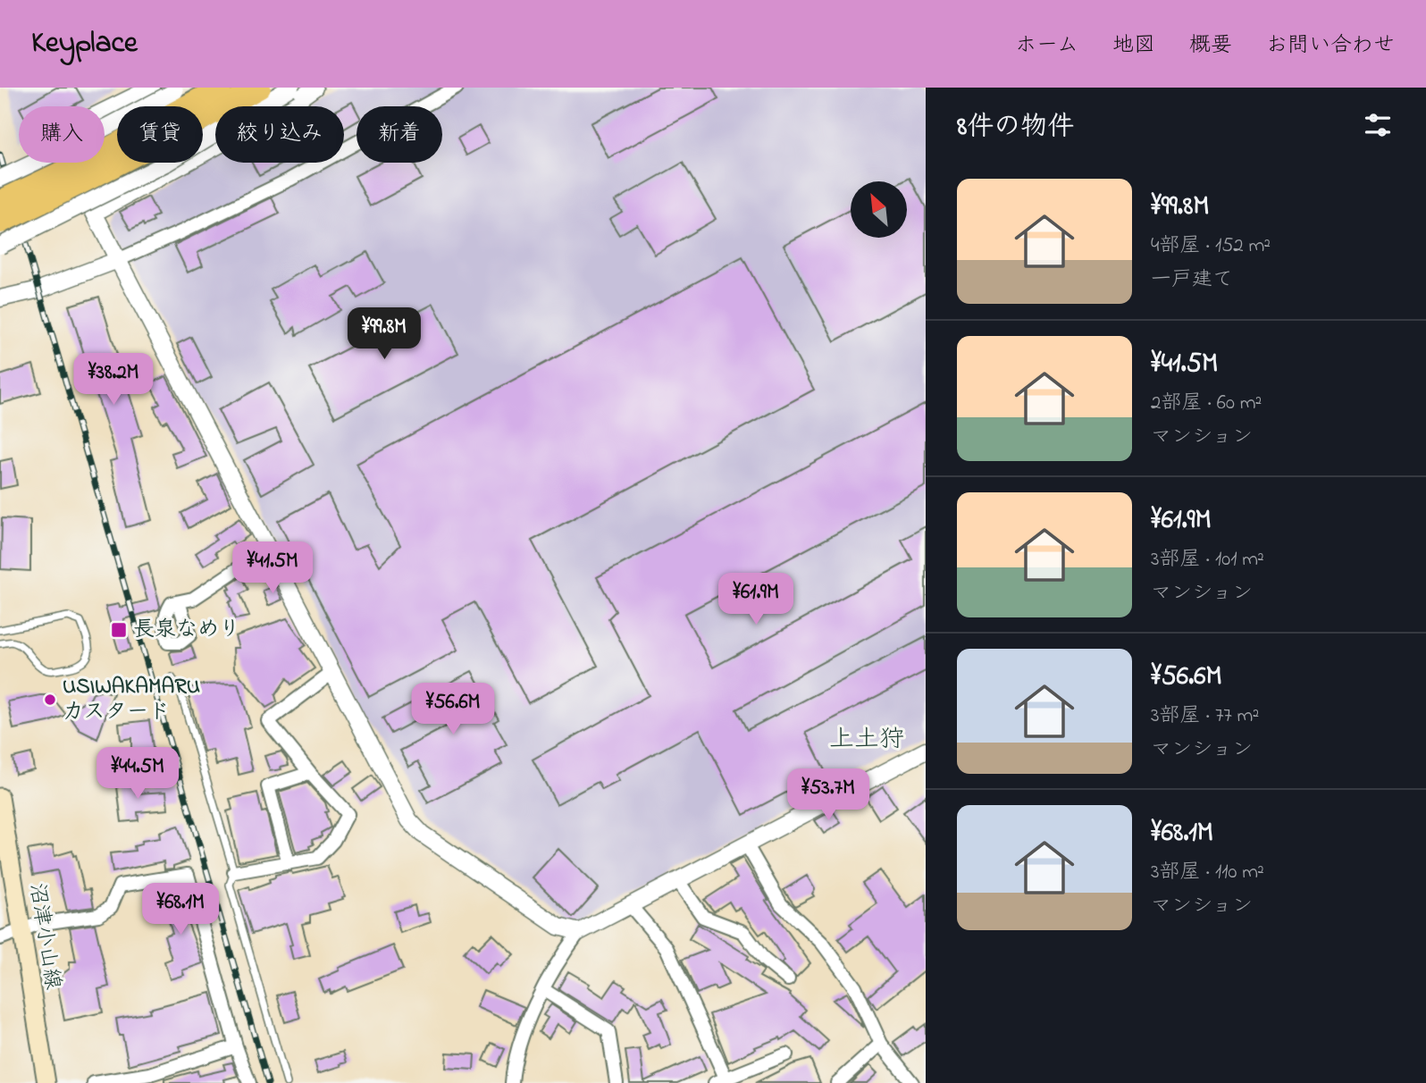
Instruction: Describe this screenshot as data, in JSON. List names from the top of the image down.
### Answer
{
  "streets": {
    "main road": ["沼津小山線"]
  },
  "districts": ["上土狩"],
  "places": {
    "transit": ["長泉なめり"],
    "other": ["USIWAKAMARU カスタード"]
  },
  "north": "top left",
  "page": {
    "header": "Keyplace",
    "nav": [
      "ホーム",
      "地図",
      "概要",
      "お問い合わせ"
    ],
    "heading": "8件の物件",
    "chip": [
      "購入",
      "賃貸",
      "絞り込み",
      "新着"
    ],
    "list": [
      {
        "name": "¥99.8M",
        "note": "4部屋 · 152 m² · 一戸建て"
      },
      {
        "name": "¥41.5M",
        "note": "2部屋 · 60 m² · マンション"
      },
      {
        "name": "¥61.9M",
        "note": "3部屋 · 101 m² · マンション"
      },
      {
        "name": "¥56.6M",
        "note": "3部屋 · 77 m² · マンション"
      },
      {
        "name": "¥68.1M",
        "note": "3部屋 · 110 m² · マンション"
      }
    ],
    "price": [
      "¥99.8M",
      "¥38.2M",
      "¥41.5M",
      "¥61.9M",
      "¥56.6M",
      "¥44.5M",
      "¥53.7M",
      "¥68.1M"
    ]
  }
}
